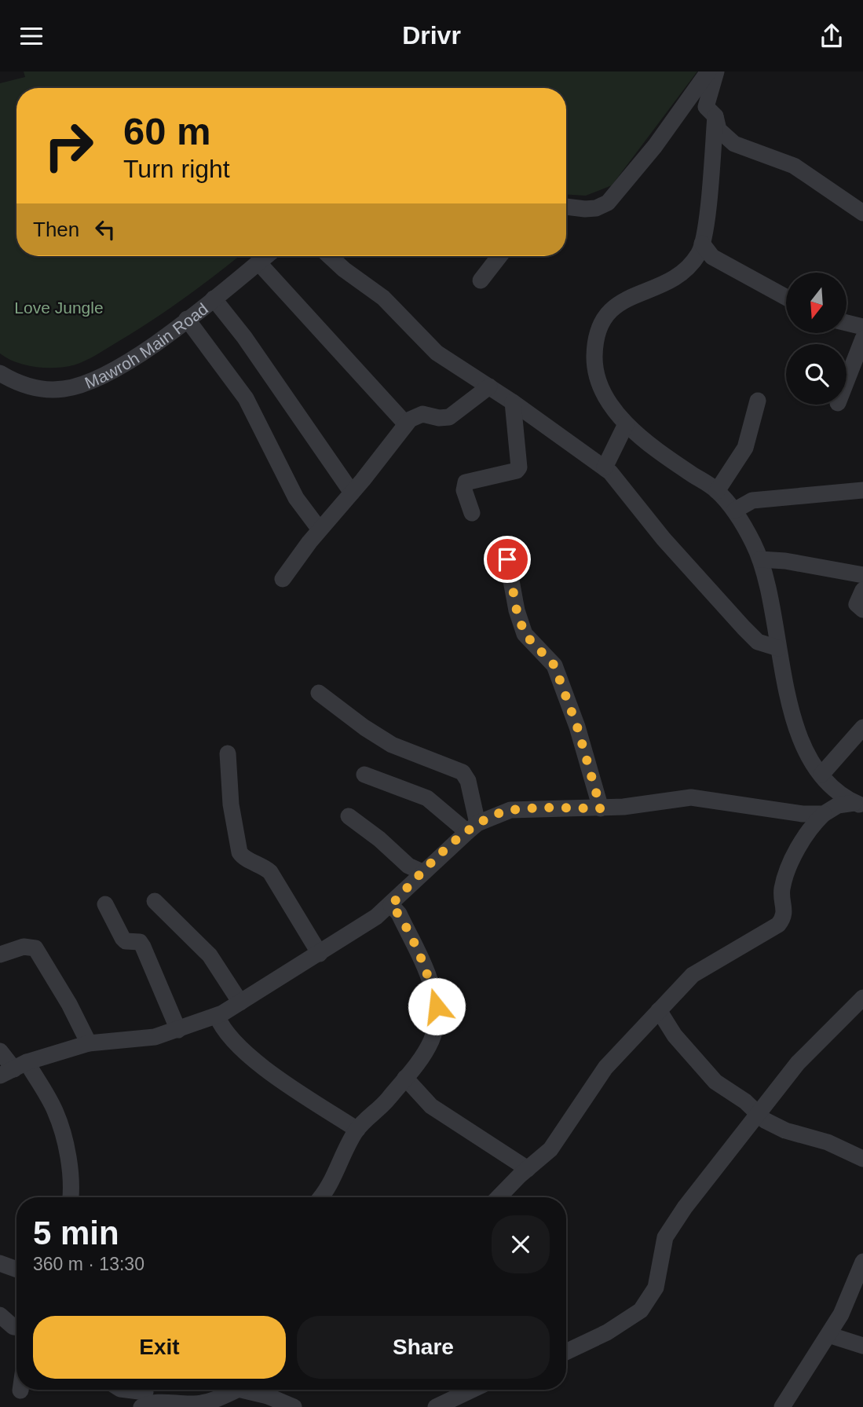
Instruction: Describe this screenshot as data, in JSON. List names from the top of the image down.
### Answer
{
  "streets": {
    "street": ["Mawroh Main Road"]
  },
  "parks": ["Love Jungle"],
  "north": "bottom",
  "page": {
    "header": "Drivr",
    "turn": ["60 m", "Turn right"],
    "then": "Then",
    "heading": ["5 min", "360 m · 13:30"],
    "buttons": ["Exit", "Share"]
  }
}
